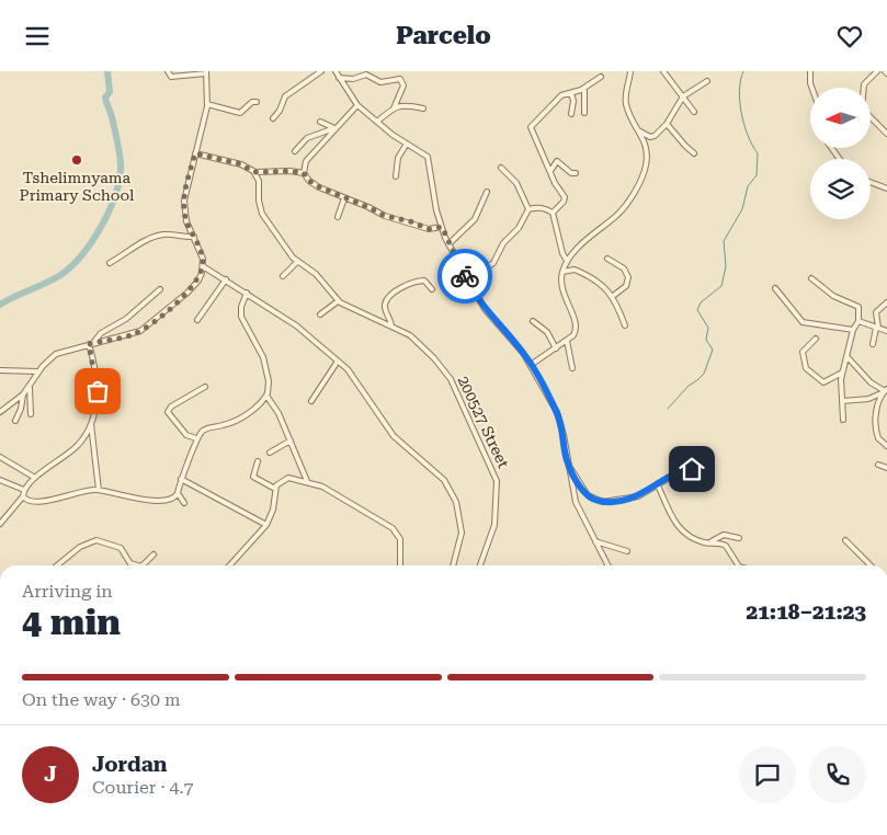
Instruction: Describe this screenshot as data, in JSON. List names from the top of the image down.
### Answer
{
  "streets": {
    "street": ["200527 Street"]
  },
  "places": ["Tshelimnyama Primary School"],
  "north": "left",
  "page": {
    "header": "Parcelo",
    "heading": ["4 min", "Arriving in", "21:18–21:23"],
    "panel": ["Jordan", "Courier · 4.7"],
    "bar": "On the way · 630 m",
    "round": "J"
  }
}
